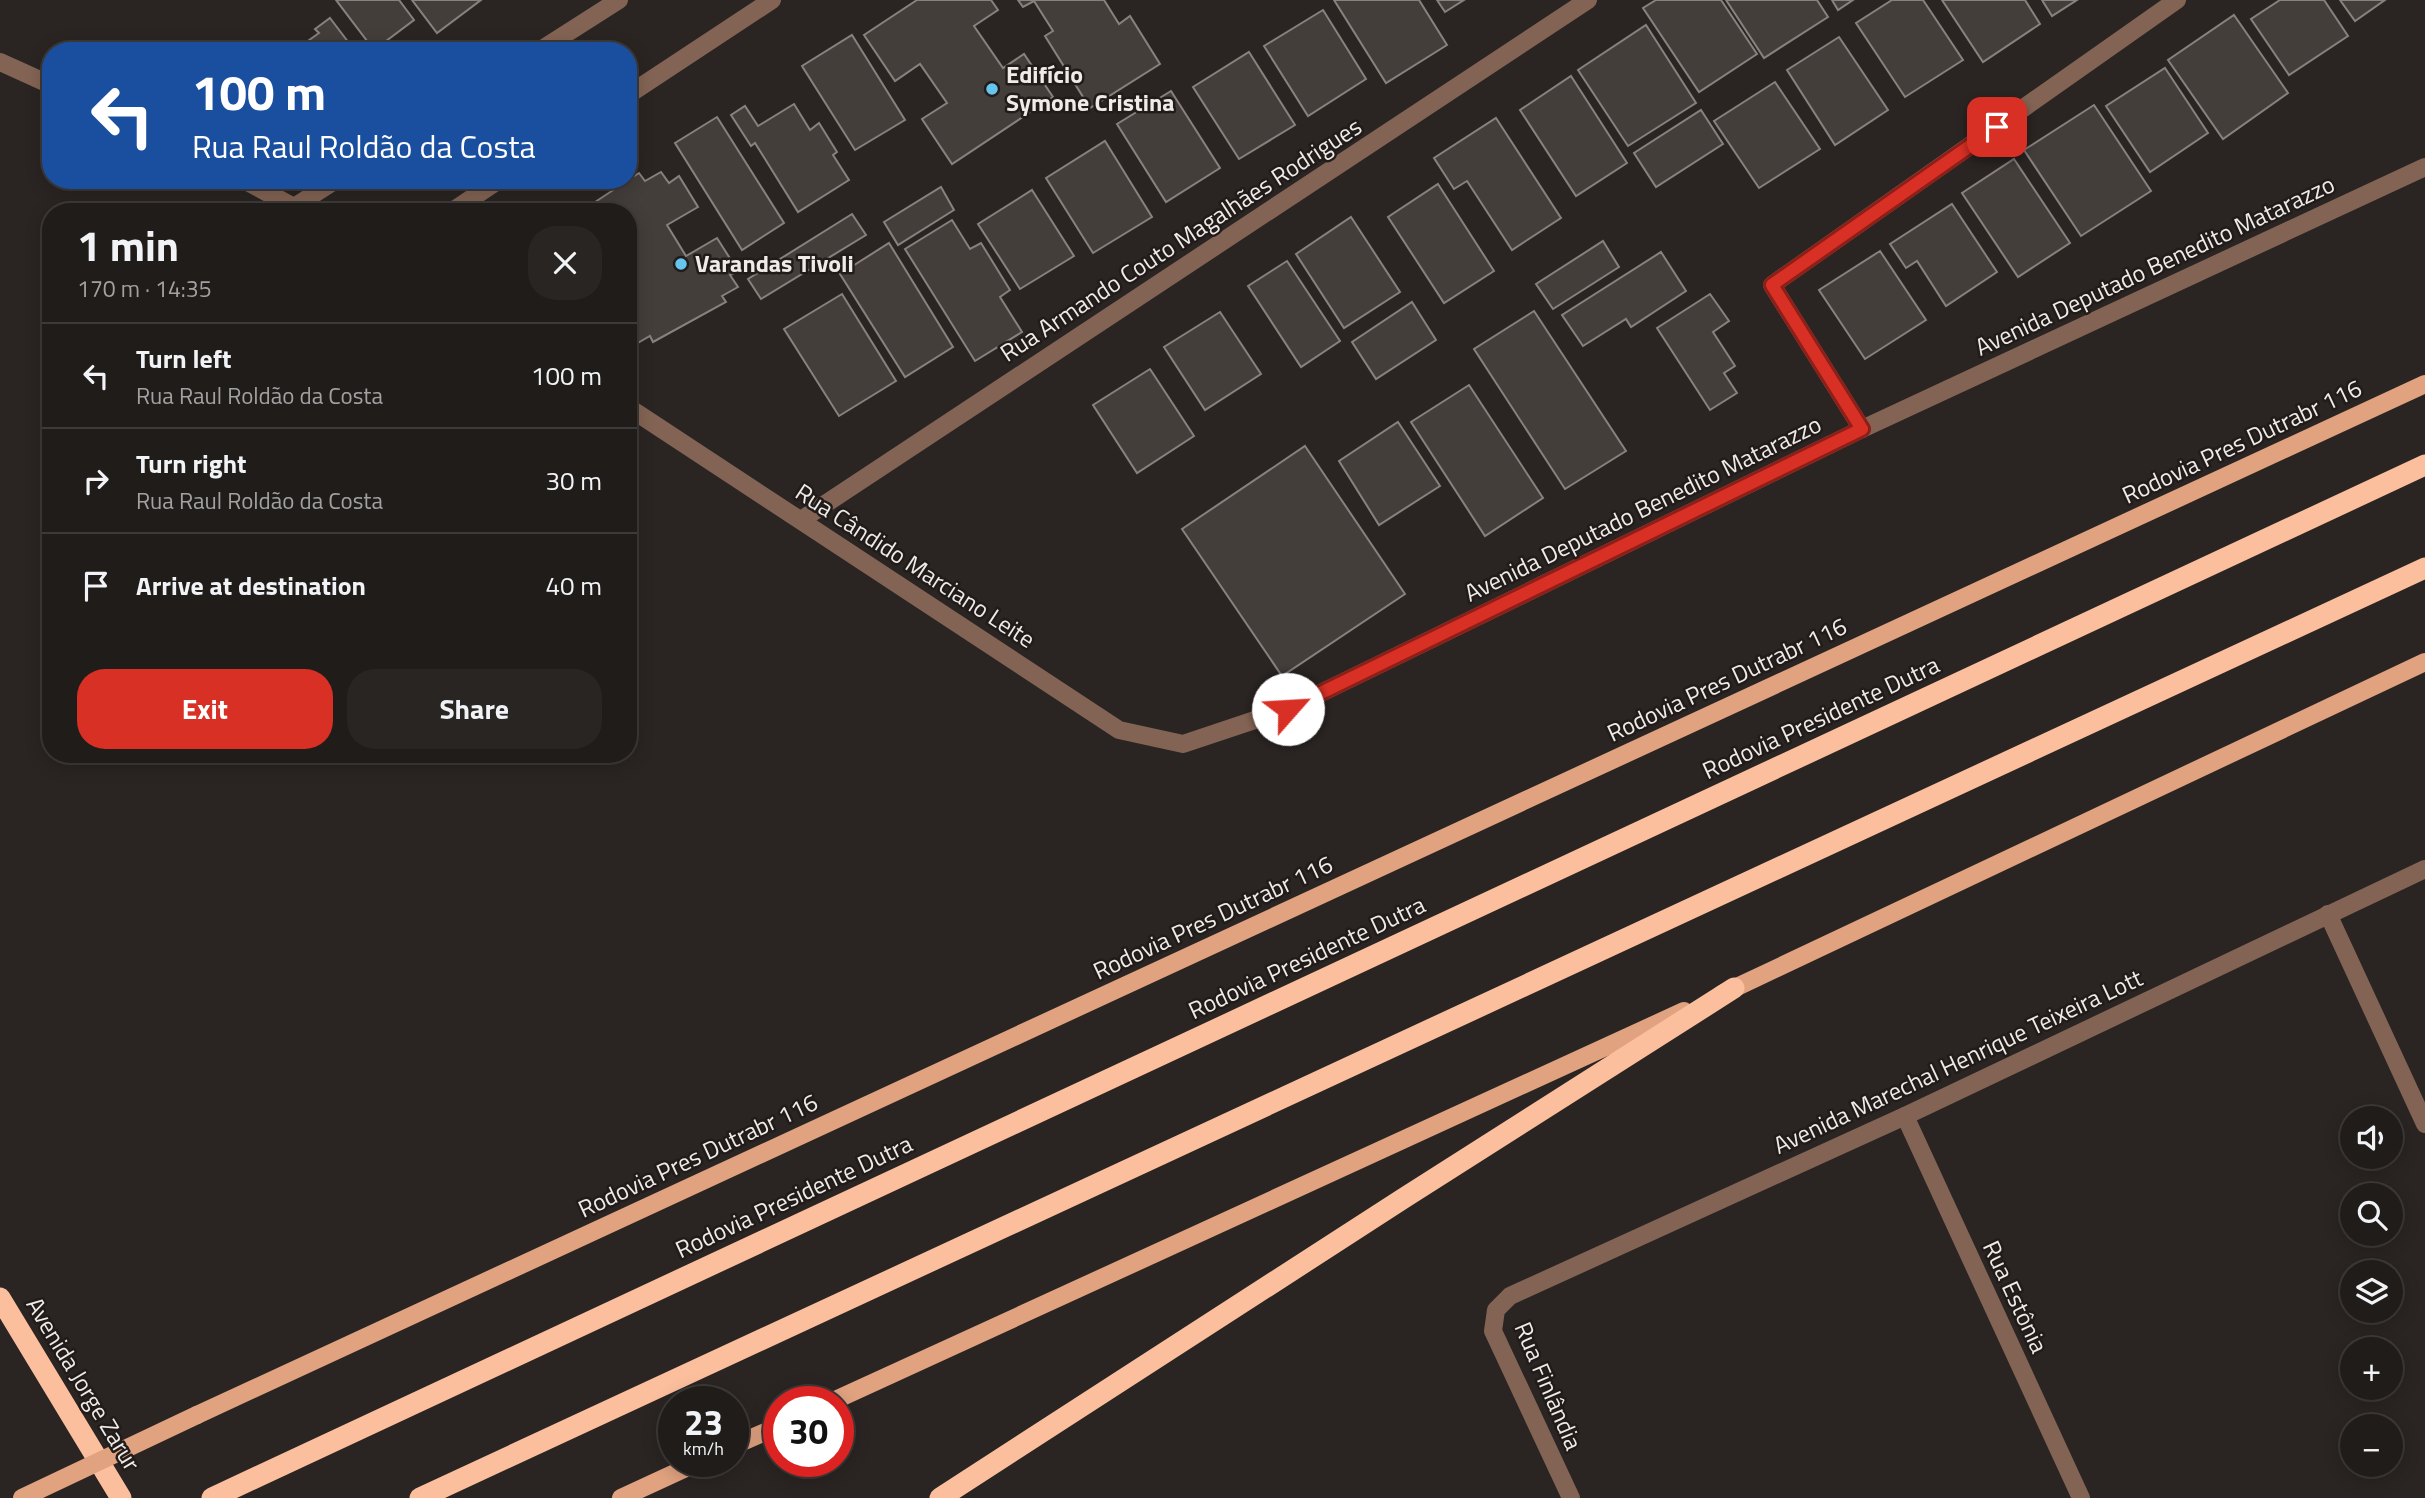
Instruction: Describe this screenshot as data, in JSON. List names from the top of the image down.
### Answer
{
  "streets": {
    "highway": ["Rodovia Presidente Dutra", "Avenida Jorge Zarur"],
    "main road": ["Rodovia Pres Dutrabr 116"],
    "street": [
      "Rua Armando Couto Magalhães Rodrigues",
      "Avenida Deputado Benedito Matarazzo",
      "Rua Cândido Marciano Leite",
      "Avenida Marechal Henrique Teixeira Lott",
      "Rua Estônia",
      "Rua Finlândia"
    ]
  },
  "crossings": [
    ["Rua Armando Couto Magalhães Rodrigues", "Rua Cândido Marciano Leite"],
    ["Avenida Deputado Benedito Matarazzo", "Rua Cândido Marciano Leite"],
    ["Avenida Marechal Henrique Teixeira Lott", "Rua Estônia"],
    ["Avenida Marechal Henrique Teixeira Lott", "Rua Finlândia"]
  ],
  "places": ["Edifício Symone Cristina", "Varandas Tivoli"],
  "page": {
    "turn": ["100 m", "Rua Raul Roldão da Costa"],
    "heading": ["1 min", "170 m · 14:35"],
    "list": [
      {
        "name": "Turn left",
        "note": "Rua Raul Roldão da Costa",
        "value": "100 m"
      },
      {
        "name": "Turn right",
        "note": "Rua Raul Roldão da Costa",
        "value": "30 m"
      },
      {
        "name": "Arrive at destination",
        "value": "40 m"
      }
    ],
    "buttons": ["Exit", "Share"],
    "map_buttons": ["+", "−"],
    "speed": "23 km/h",
    "limit": "30"
  }
}
